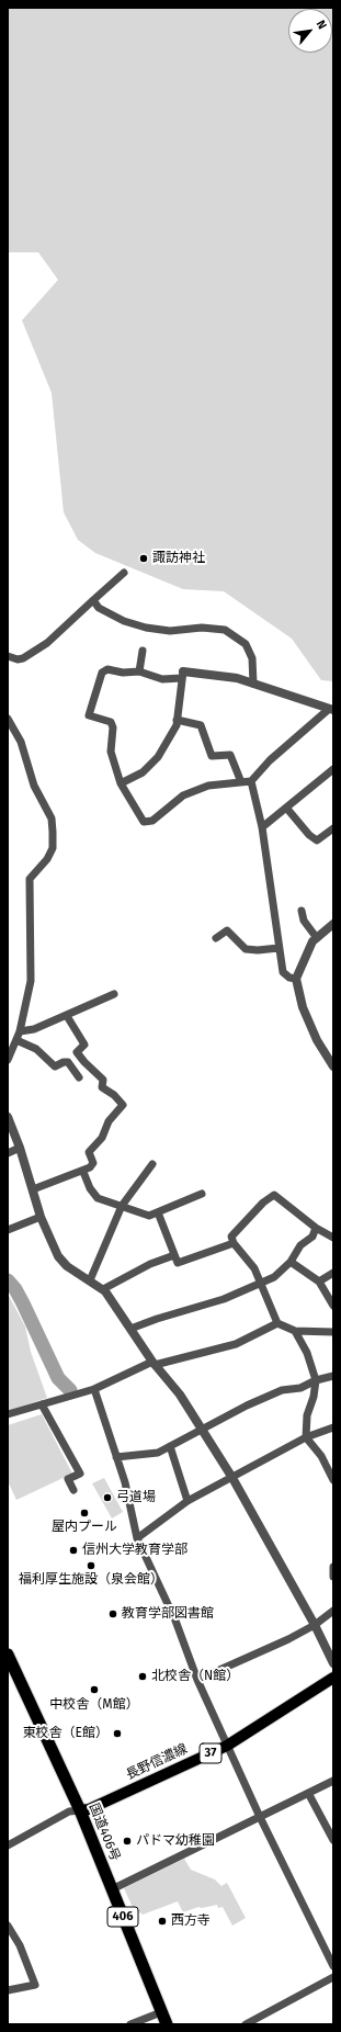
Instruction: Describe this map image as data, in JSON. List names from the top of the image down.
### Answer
{
  "streets": {
    "highway": ["国道406号", "406"],
    "main road": ["37", "長野信濃線"]
  },
  "crossings": [
    ["長野信濃線", "国道406号"]
  ],
  "places": [
    "諏訪神社",
    "弓道場",
    "屋内プール",
    "信州大学教育学部",
    "福利厚生施設（泉会館）",
    "教育学部図書館",
    "北校舎（N館）",
    "中校舎（M館）",
    "東校舎（E館）",
    "パドマ幼稚園",
    "西方寺"
  ],
  "north": "top right"
}
